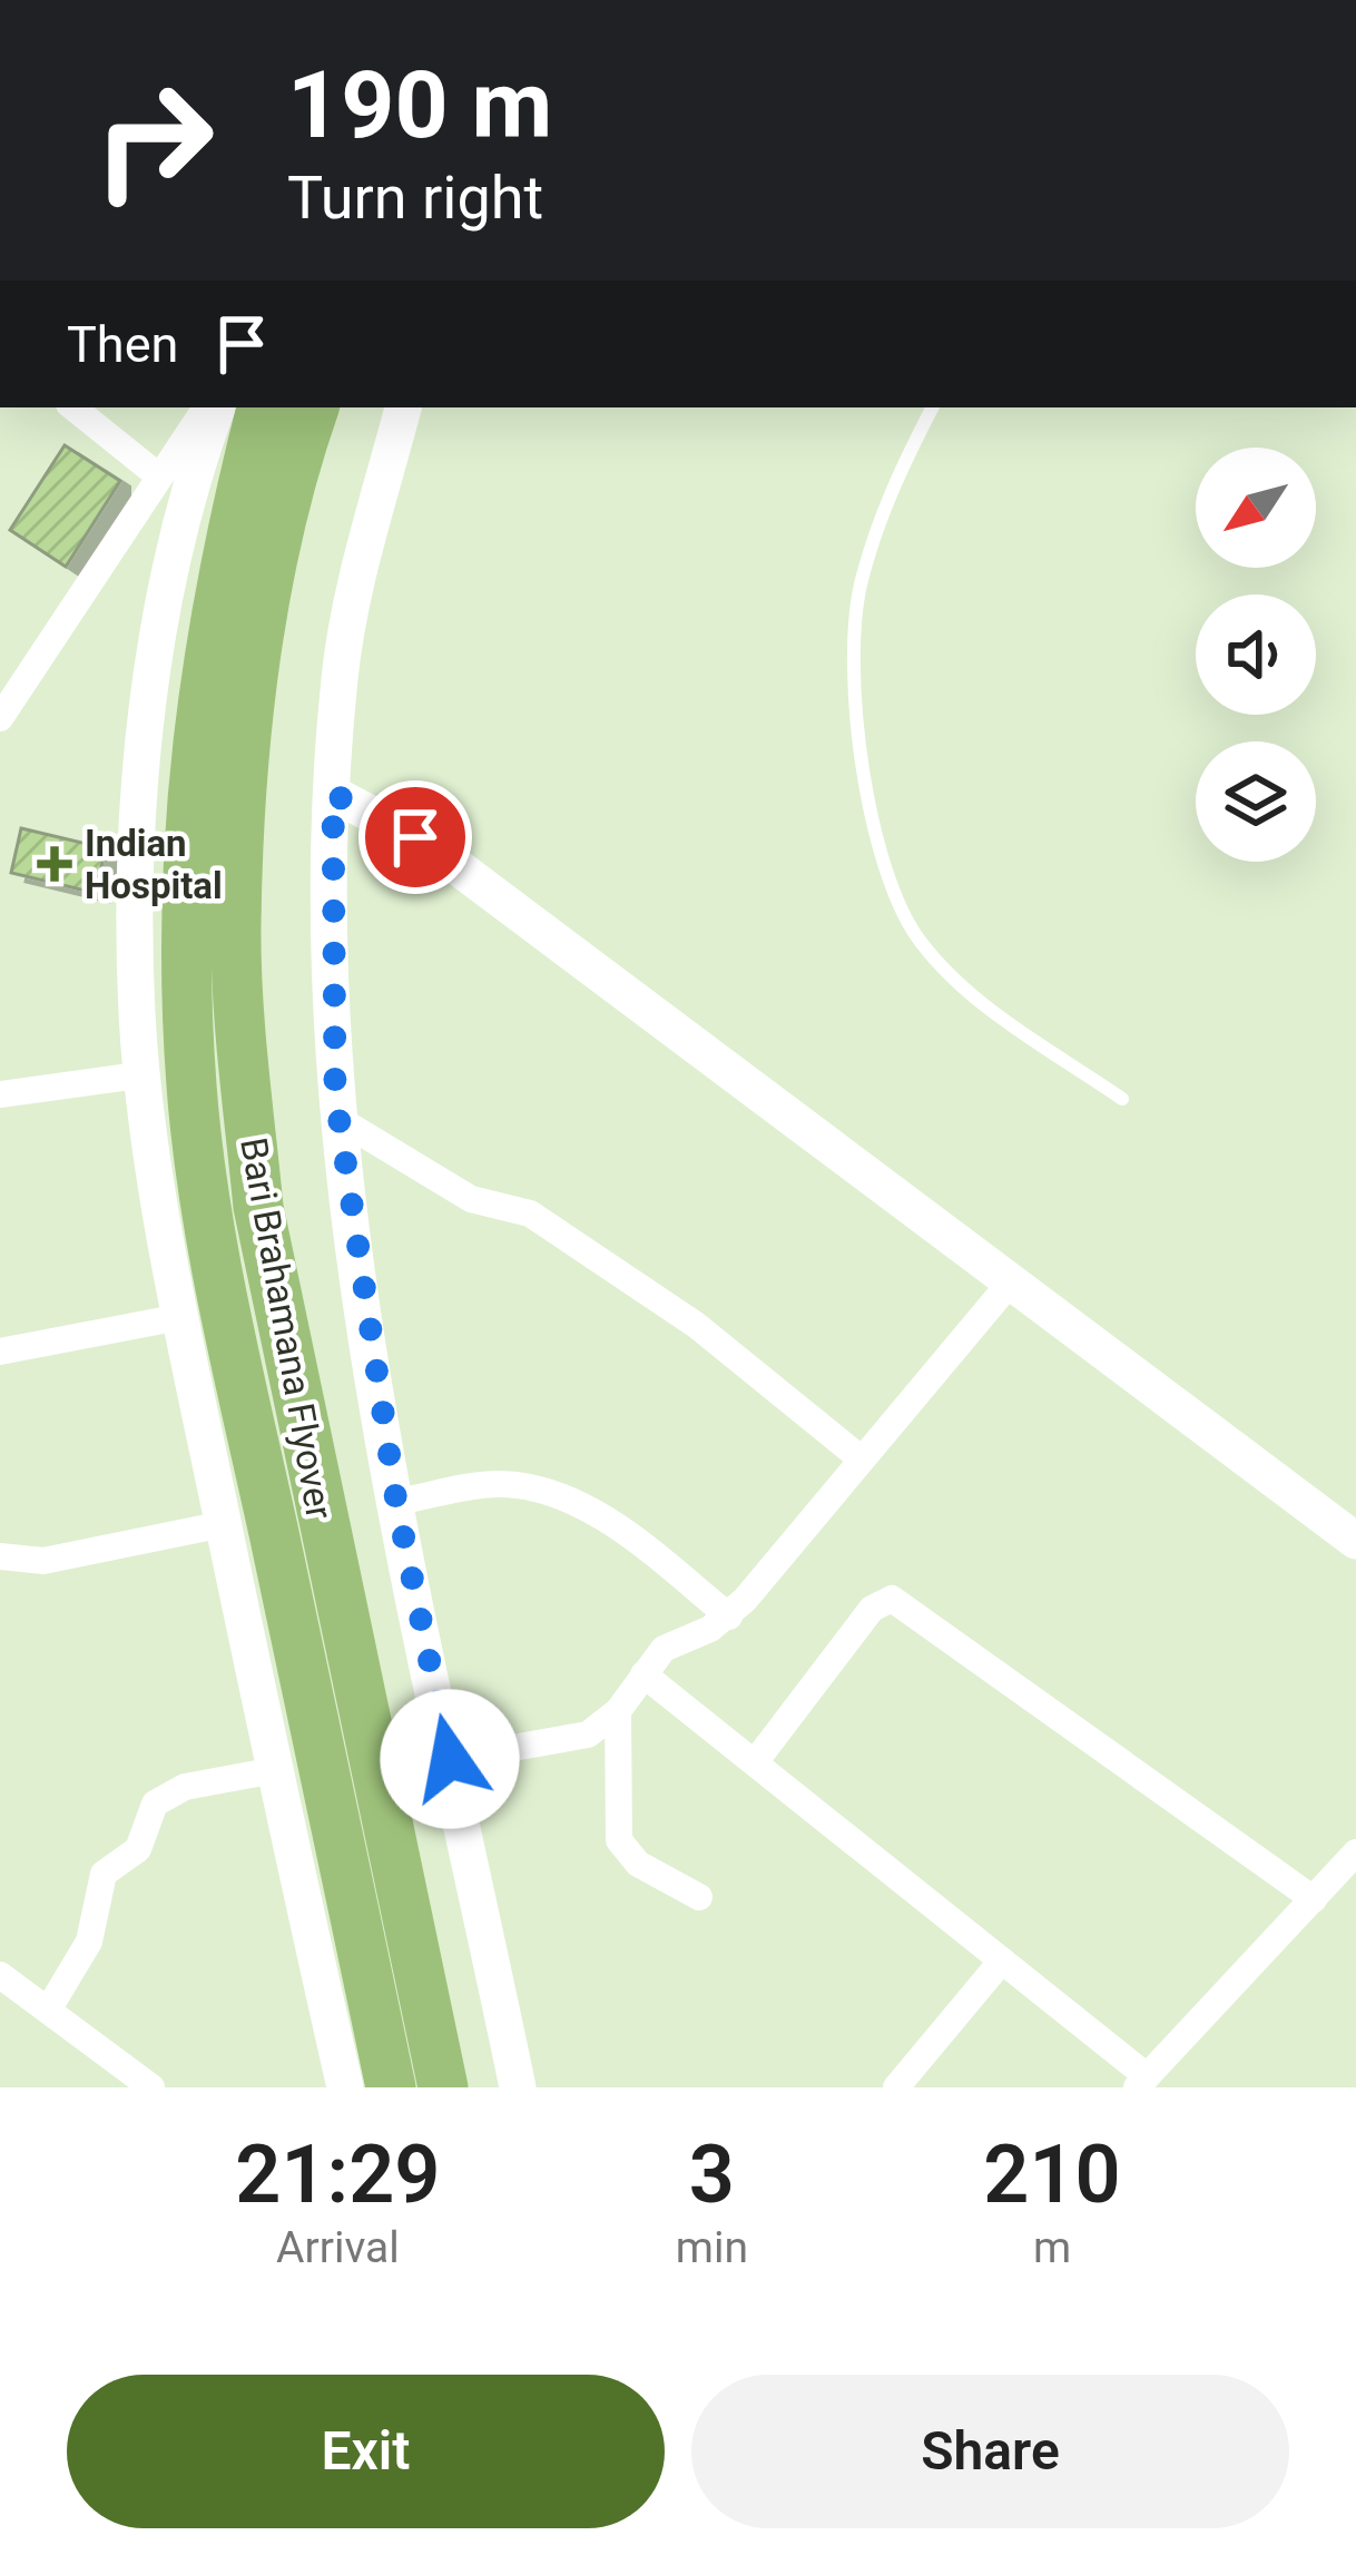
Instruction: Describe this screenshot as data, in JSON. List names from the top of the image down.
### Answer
{
  "streets": {
    "highway": ["Bari Brahamana Flyover"]
  },
  "places": {
    "health": ["Indian Hospital"]
  },
  "north": "bottom left",
  "page": {
    "turn": ["190 m", "Turn right"],
    "then": "Then",
    "eta": [
      "21:29",
      "Arrival",
      "3",
      "min",
      "210",
      "m"
    ],
    "buttons": ["Exit", "Share"]
  }
}
